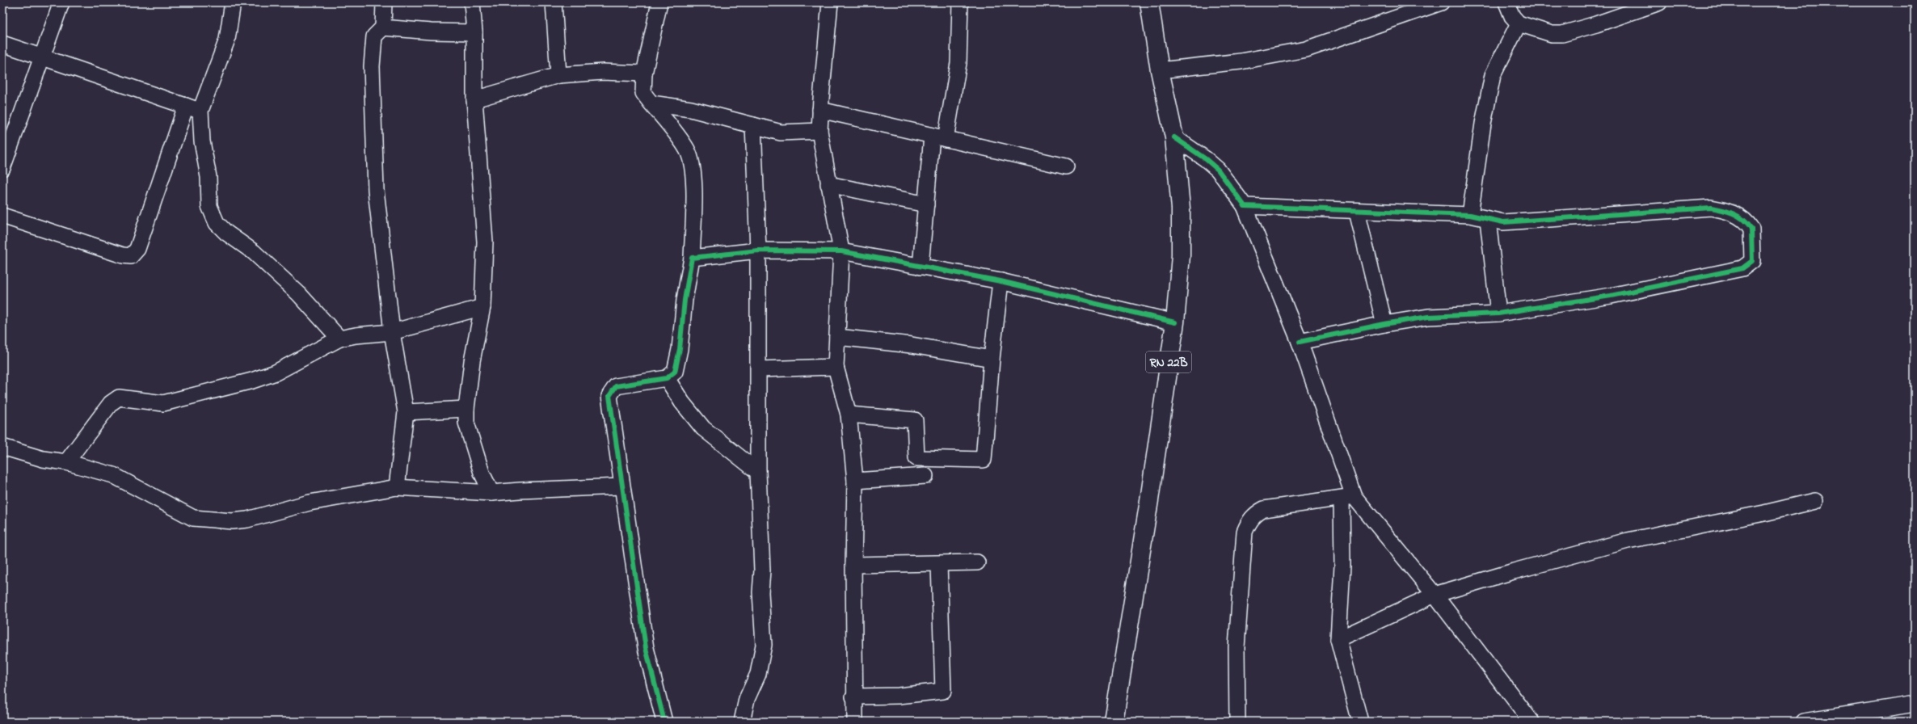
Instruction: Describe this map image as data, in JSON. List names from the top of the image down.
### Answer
{
  "streets": {
    "main road": ["RN 22B"]
  }
}
